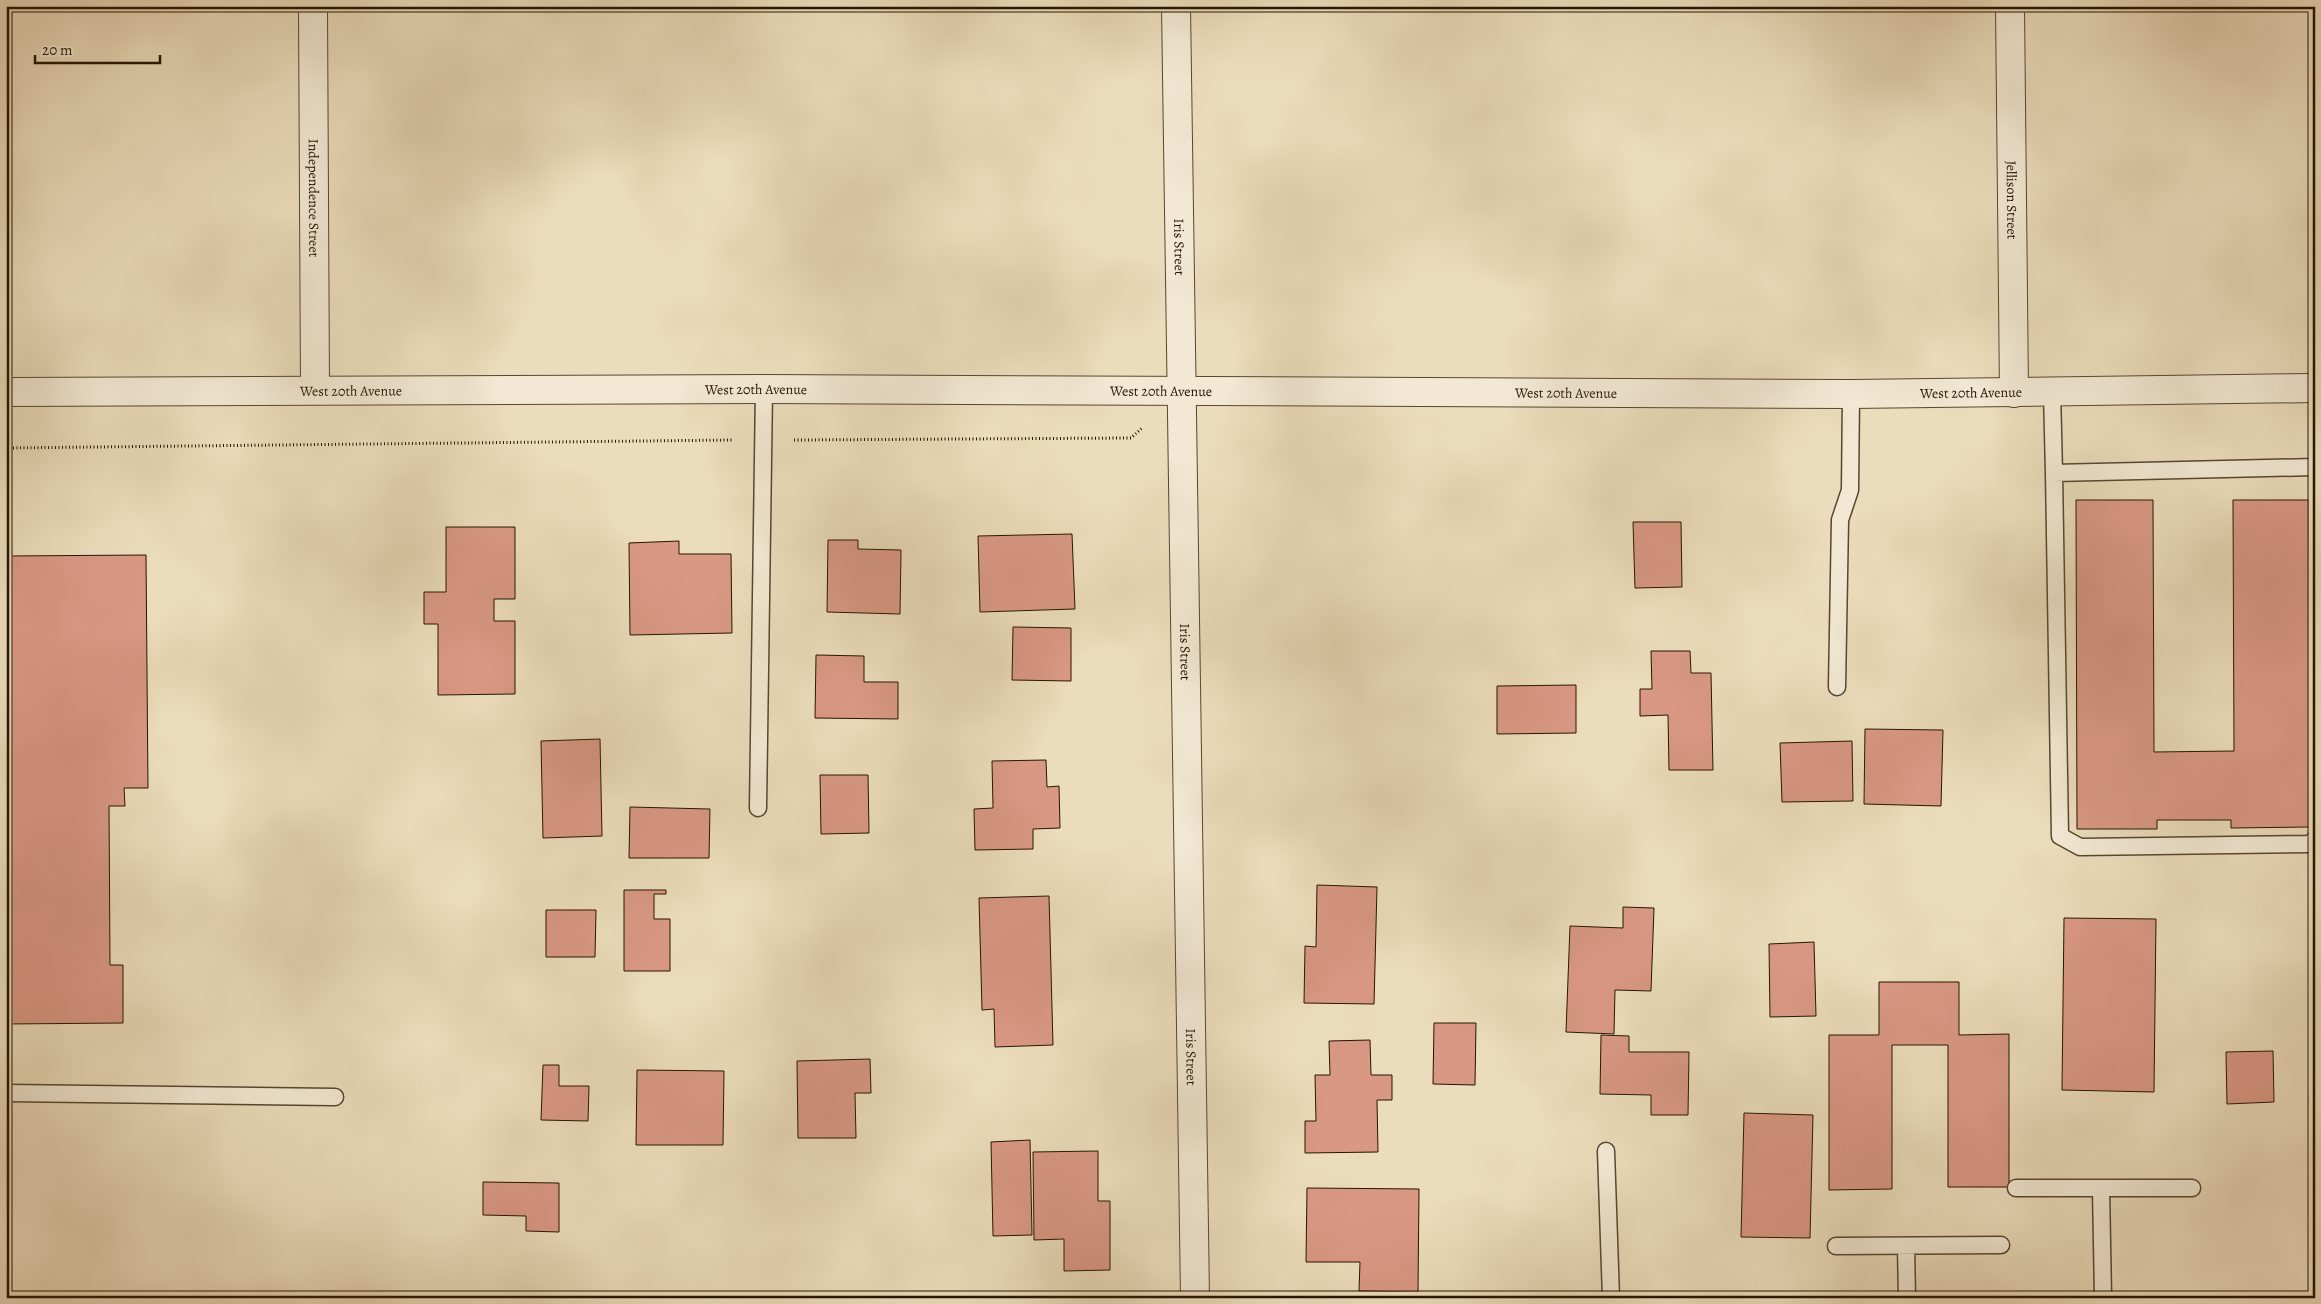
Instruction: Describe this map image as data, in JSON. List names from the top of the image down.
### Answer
{
  "streets": {
    "street": [
      "Independence Street",
      "Jellison Street",
      "Iris Street",
      "West 20th Avenue"
    ]
  },
  "crossings": [
    ["Independence Street", "West 20th Avenue"],
    ["Jellison Street", "West 20th Avenue"],
    ["Iris Street", "West 20th Avenue"]
  ],
  "scale_bar": "20 m"
}
